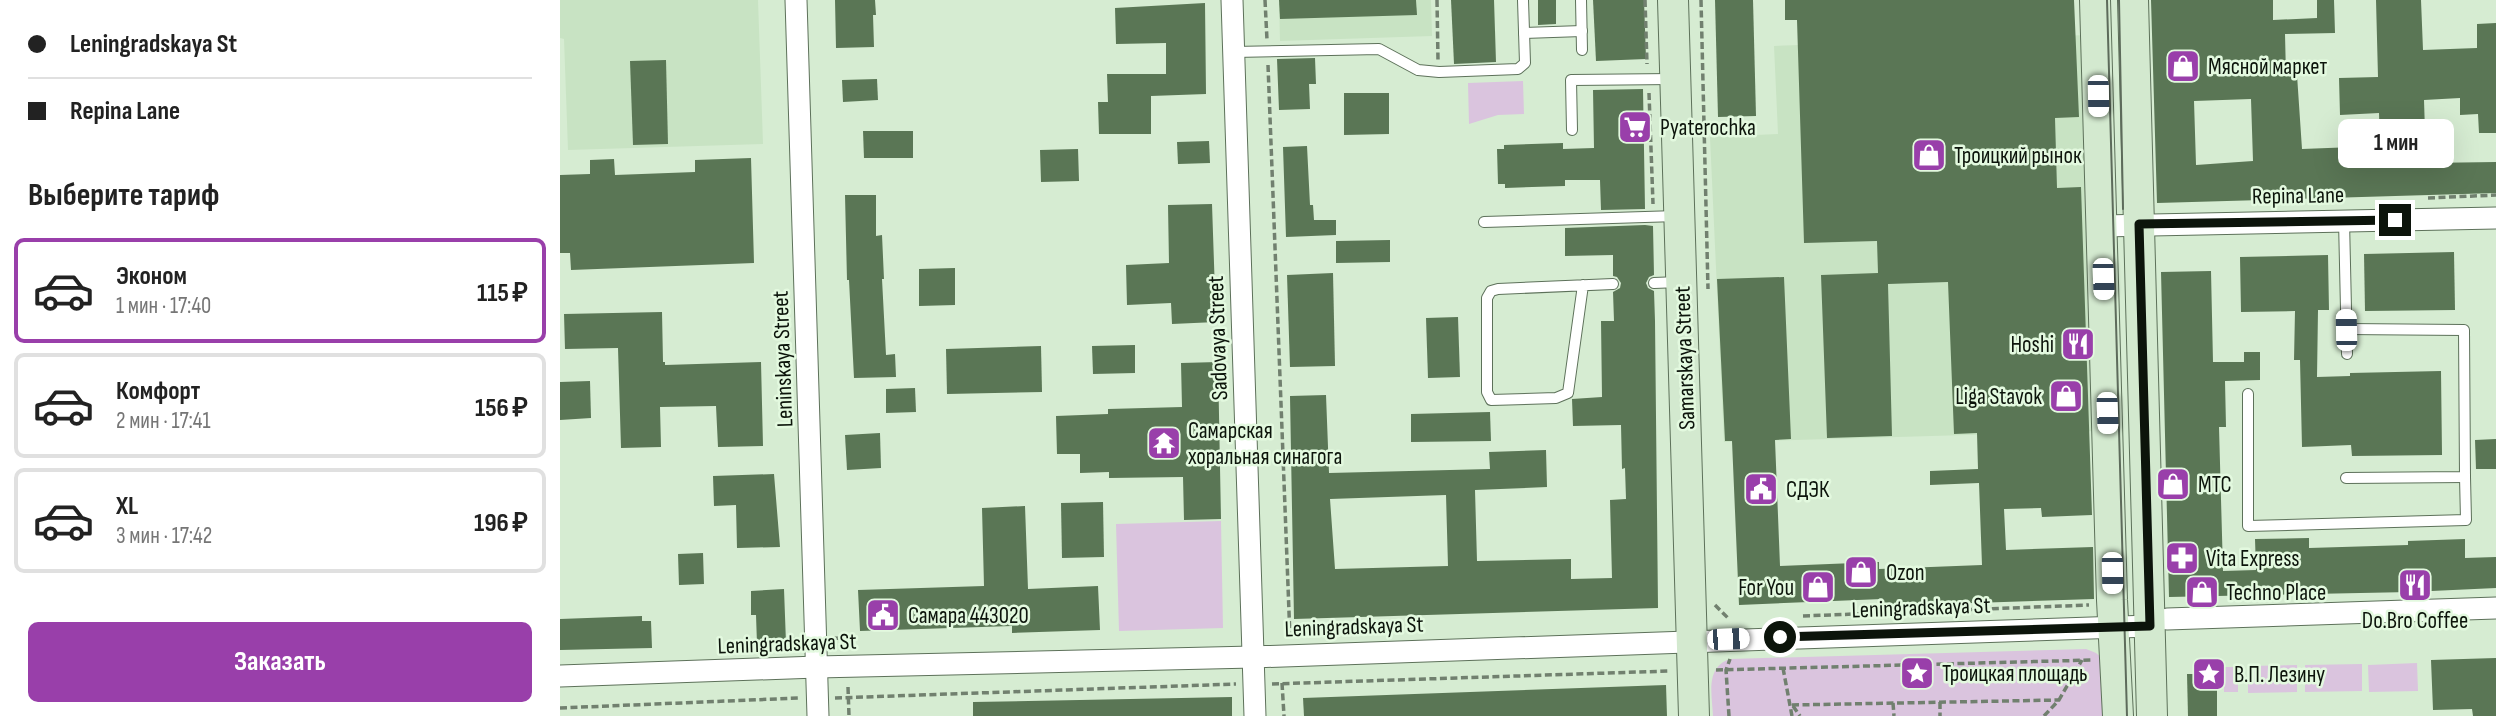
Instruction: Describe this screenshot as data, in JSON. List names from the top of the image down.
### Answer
{
  "streets": {
    "main road": ["Samarskaya Street"],
    "street": [
      "Repina Lane",
      "Sadovaya Street",
      "Leninskaya Street",
      "Leningradskaya St"
    ]
  },
  "crossings": [
    ["Sadovaya Street", "Leningradskaya St"],
    ["Samarskaya Street", "Leningradskaya St"],
    ["Leninskaya Street", "Leningradskaya St"]
  ],
  "places": {
    "shop": [
      "Мясной маркет",
      "Троицкий рынок",
      "Liga Stavok",
      "МТС",
      "Ozon",
      "For You",
      "Techno Place"
    ],
    "supermarket": ["Pyaterochka"],
    "restaurant": ["Hoshi", "Do.Bro Coffee"],
    "temple": ["Самарская хоральная синагога"],
    "public building": ["СДЭК", "Самара 443020"],
    "pharmacy": ["Vita Express"],
    "place": ["Троицкая площадь", "В.П. Лезину"]
  },
  "page": {
    "banner": ["Leningradskaya St", "Repina Lane"],
    "bubble": "1 мин",
    "heading": "Выберите тариф",
    "list": [
      {
        "name": "Эконом",
        "note": "1 мин · 17:40",
        "value": "115 ₽"
      },
      {
        "name": "Комфорт",
        "note": "2 мин · 17:41",
        "value": "156 ₽"
      },
      {
        "name": "XL",
        "note": "3 мин · 17:42",
        "value": "196 ₽"
      }
    ],
    "buttons": "Заказать"
  }
}
